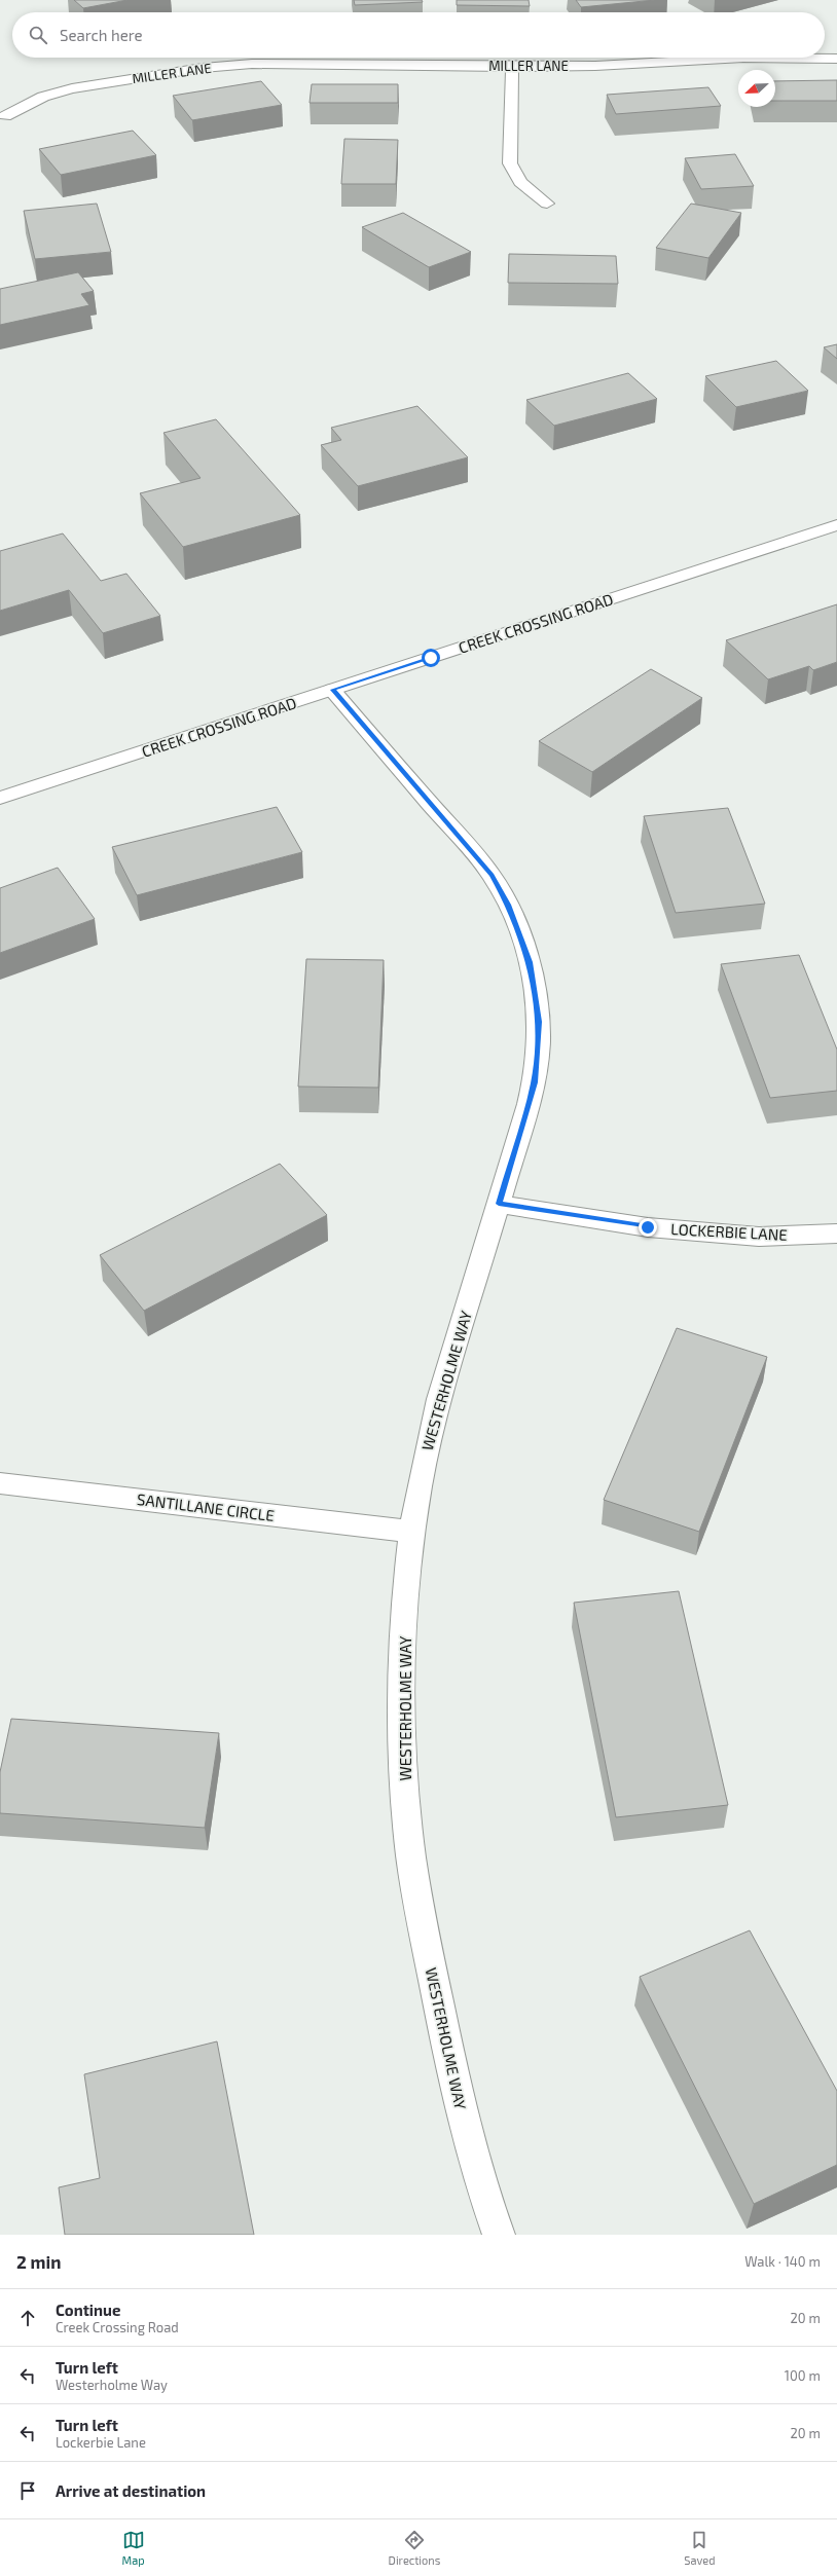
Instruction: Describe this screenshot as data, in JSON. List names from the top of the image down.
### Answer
{
  "streets": {
    "street": [
      "MILLER LANE",
      "CREEK CROSSING ROAD",
      "LOCKERBIE LANE",
      "WESTERHOLME WAY",
      "SANTILLANE CIRCLE"
    ]
  },
  "crossings": [
    ["CREEK CROSSING ROAD", "WESTERHOLME WAY"],
    ["LOCKERBIE LANE", "WESTERHOLME WAY"],
    ["WESTERHOLME WAY", "SANTILLANE CIRCLE"]
  ],
  "north": "bottom left",
  "page": {
    "search": "Search here",
    "heading": ["2 min", "Walk · 140 m"],
    "list": [
      ["Continue", "Creek Crossing Road", "20 m"],
      ["Turn left", "Westerholme Way", "100 m"],
      ["Turn left", "Lockerbie Lane", "20 m"],
      "Arrive at destination"
    ],
    "nav": ["Map", "Directions", "Saved"]
  }
}
